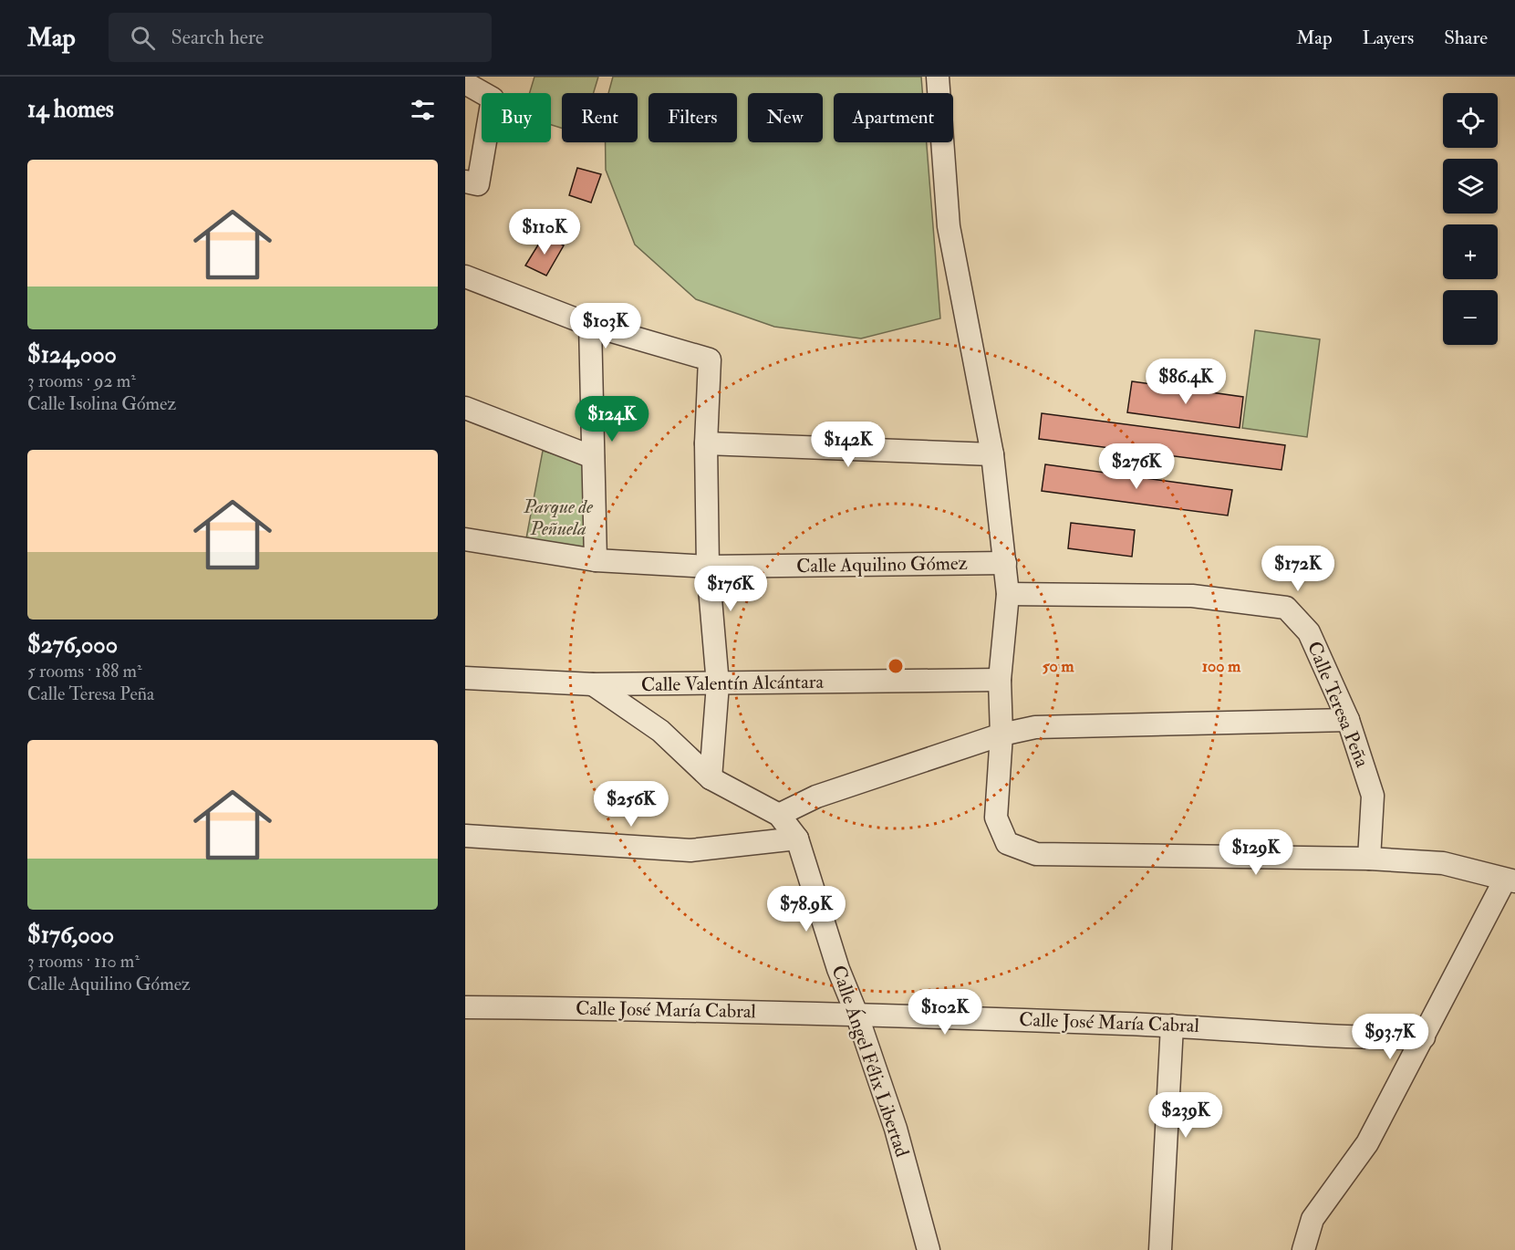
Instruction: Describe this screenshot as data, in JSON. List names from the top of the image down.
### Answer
{
  "streets": {
    "street": [
      "Calle Aquilino Gómez",
      "Calle Valentín Alcántara",
      "Calle Teresa Peña",
      "Calle José María Cabral",
      "Calle Ángel Félix Libertad"
    ]
  },
  "crossings": [
    ["Calle Valentín Alcántara", "Calle Ángel Félix Libertad"],
    ["Calle José María Cabral", "Calle Ángel Félix Libertad"]
  ],
  "parks": ["Parque de Peñuela"],
  "page": {
    "header": "Map",
    "search": "Search here",
    "nav": ["Map", "Layers", "Share"],
    "heading": "14 homes",
    "map_buttons": ["+", "−"],
    "chip": [
      "Buy",
      "Rent",
      "Filters",
      "New",
      "Apartment"
    ],
    "list": [
      {
        "name": "$124,000",
        "note": "3 rooms · 92 m² · Calle Isolina Gómez"
      },
      {
        "name": "$276,000",
        "note": "5 rooms · 188 m² · Calle Teresa Peña"
      },
      {
        "name": "$176,000",
        "note": "3 rooms · 110 m² · Calle Aquilino Gómez"
      }
    ],
    "price": [
      "$110K",
      "$103K",
      "$86.4K",
      "$124K",
      "$142K",
      "$276K",
      "$172K",
      "$176K",
      "$256K",
      "$129K",
      "$78.9K",
      "$102K",
      "$93.7K",
      "$239K"
    ]
  },
  "rings": ["50 m", "100 m"]
}
